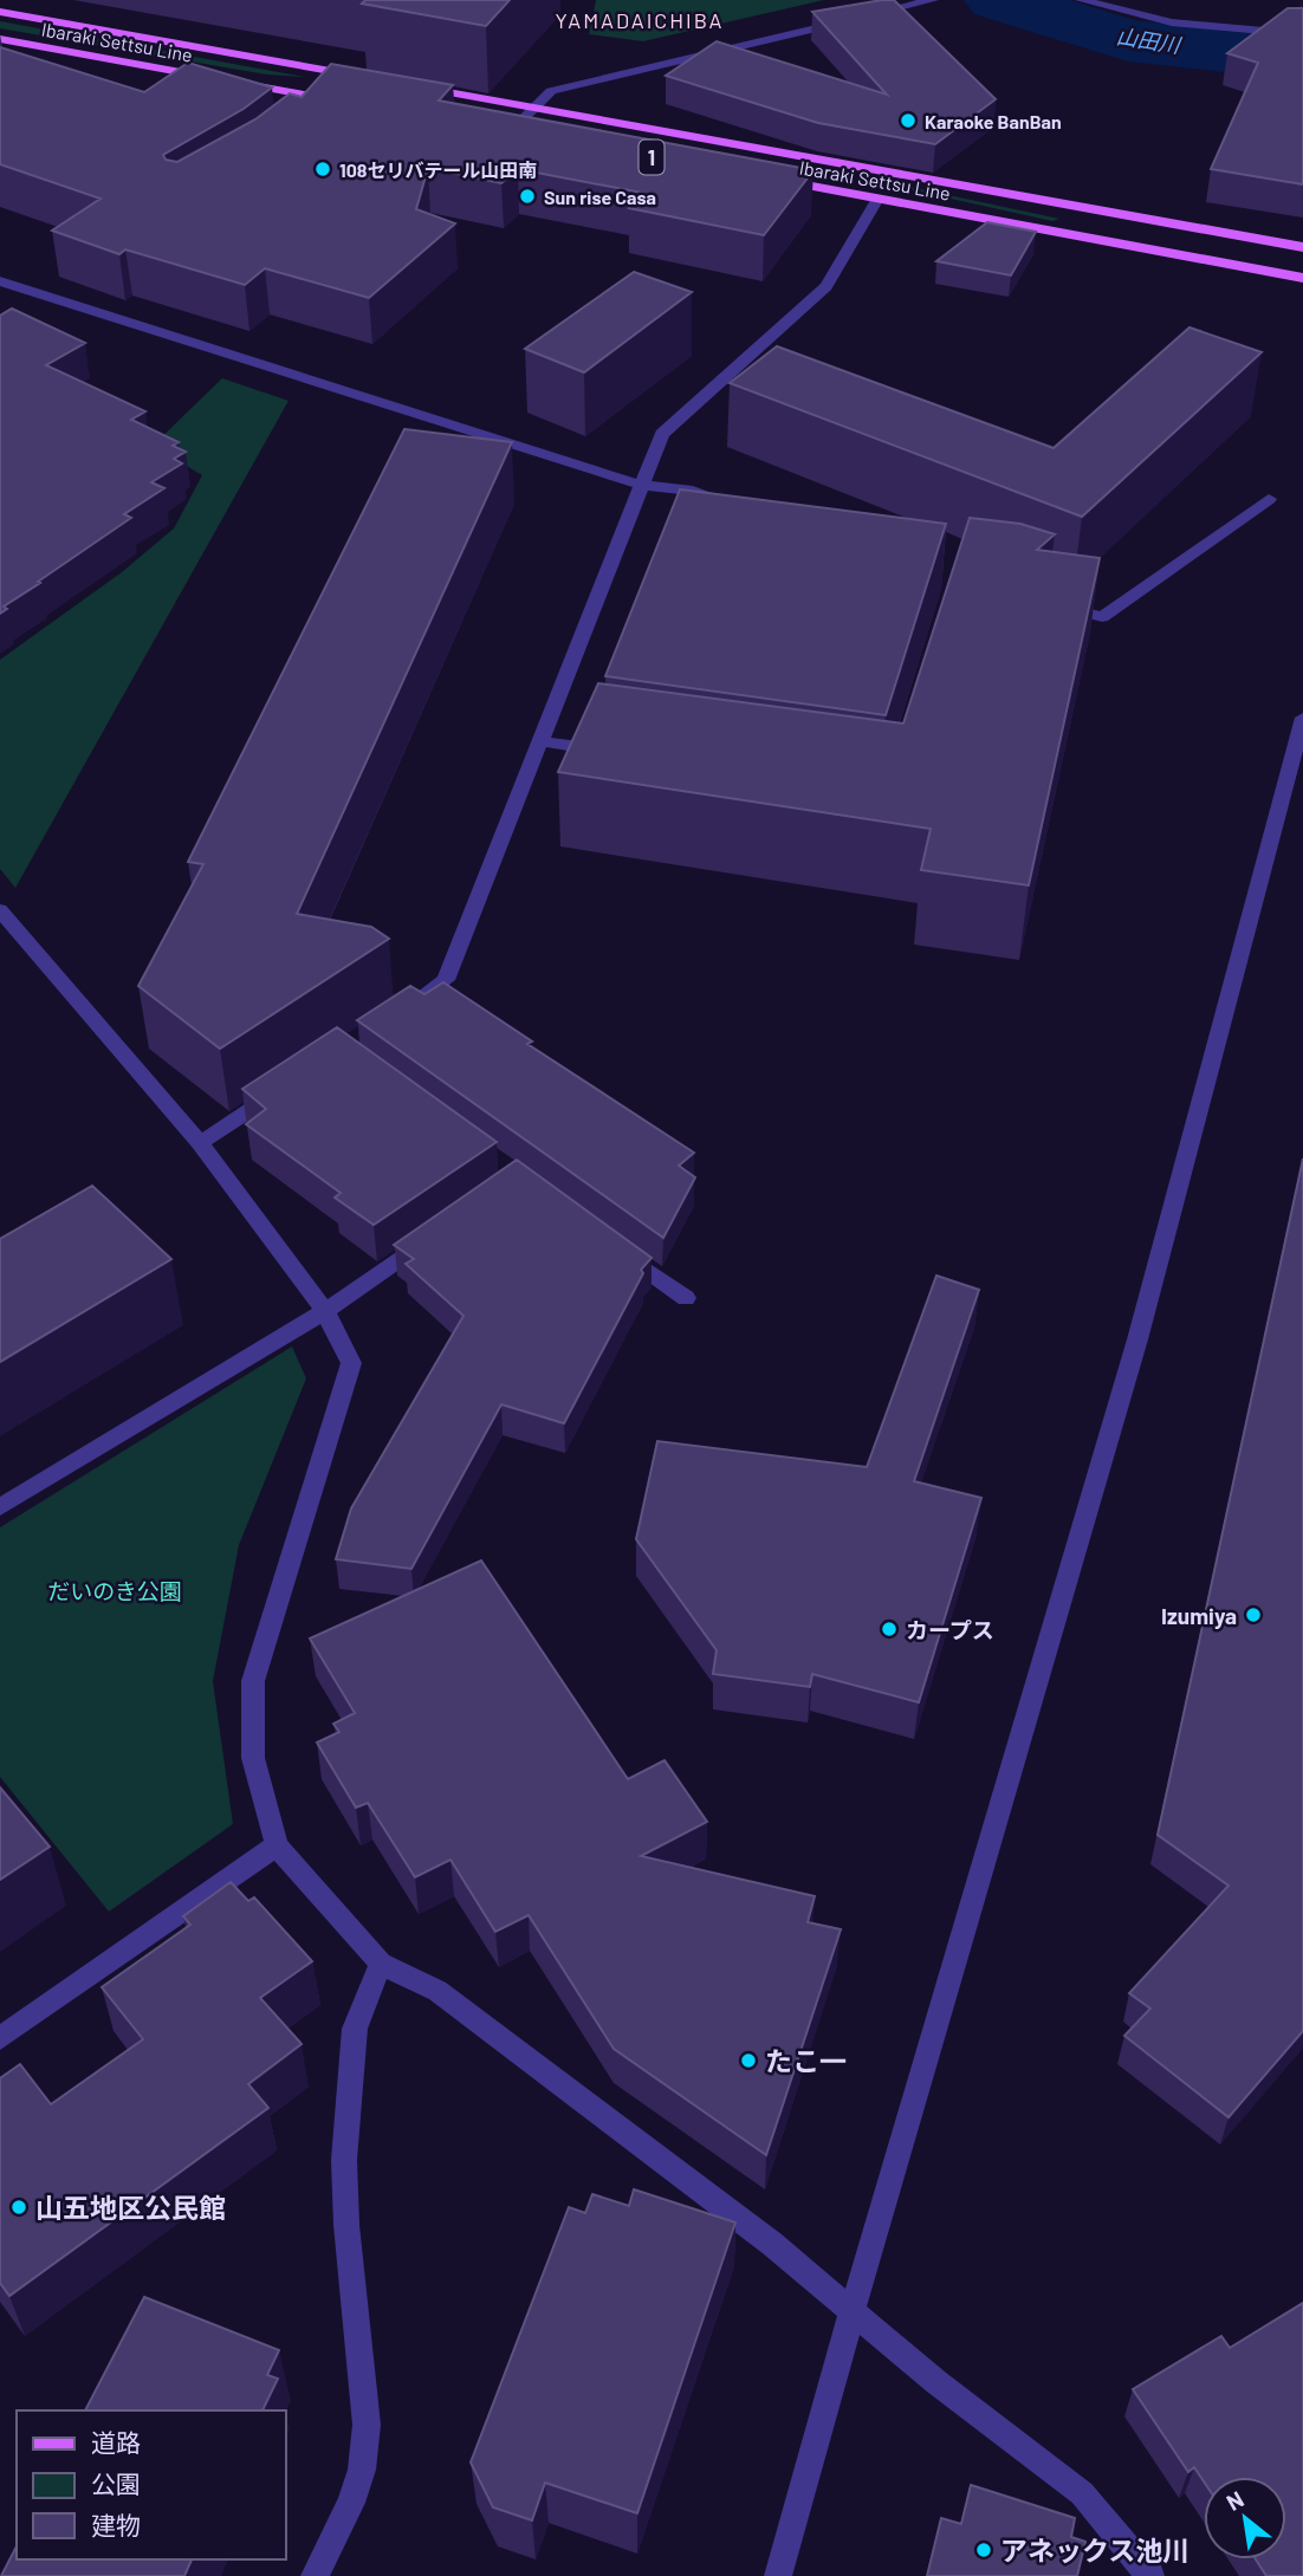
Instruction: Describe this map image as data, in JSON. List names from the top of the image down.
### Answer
{
  "streets": {
    "main road": ["Ibaraki Settsu Line", "1"]
  },
  "districts": ["YAMADAICHIBA"],
  "water": ["山田川"],
  "parks": ["だいのき公園"],
  "places": [
    "Karaoke BanBan",
    "108セリバテール山田南",
    "Sun rise Casa",
    "Izumiya",
    "カープス",
    "たこ一",
    "山五地区公民館",
    "アネックス池川"
  ],
  "legend": ["道路", "公園", "建物"],
  "north": "top left"
}
